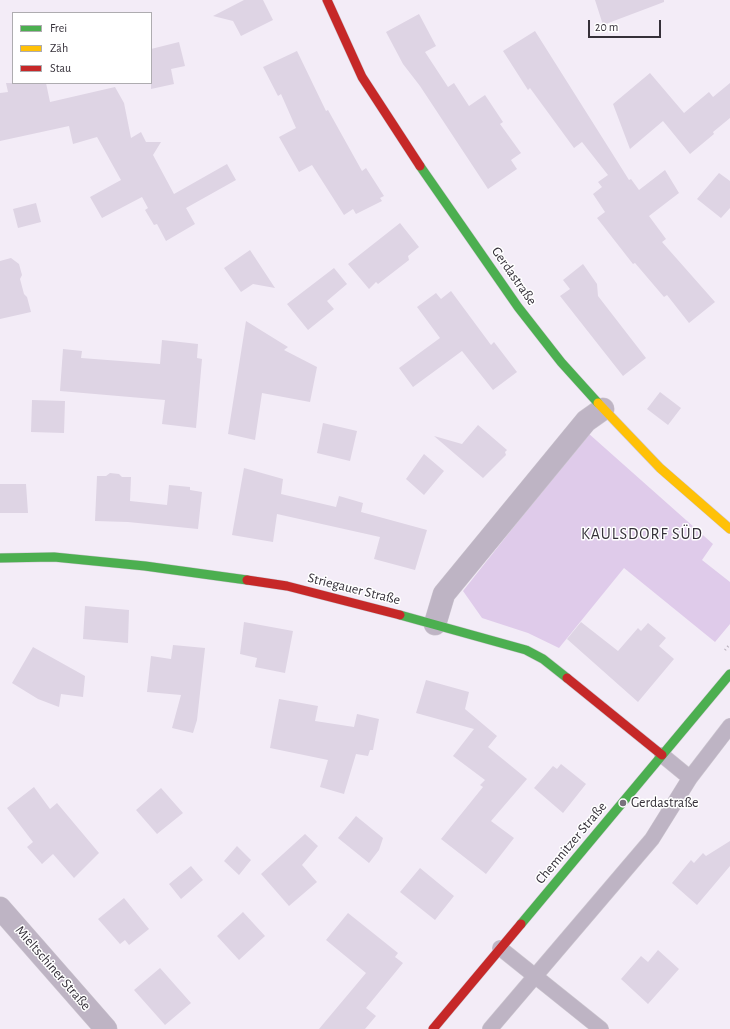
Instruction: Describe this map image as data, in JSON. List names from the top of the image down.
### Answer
{
  "streets": {
    "street": [
      "Gerdastraße",
      "Striegauer Straße",
      "Chemnitzer Straße",
      "Mieltschiner Straße"
    ]
  },
  "crossings": [
    ["Striegauer Straße", "Chemnitzer Straße"]
  ],
  "districts": ["KAULSDORF SÜD"],
  "places": ["Gerdastraße"],
  "legend": ["Frei", "Zäh", "Stau"],
  "scale_bar": "20 m"
}
